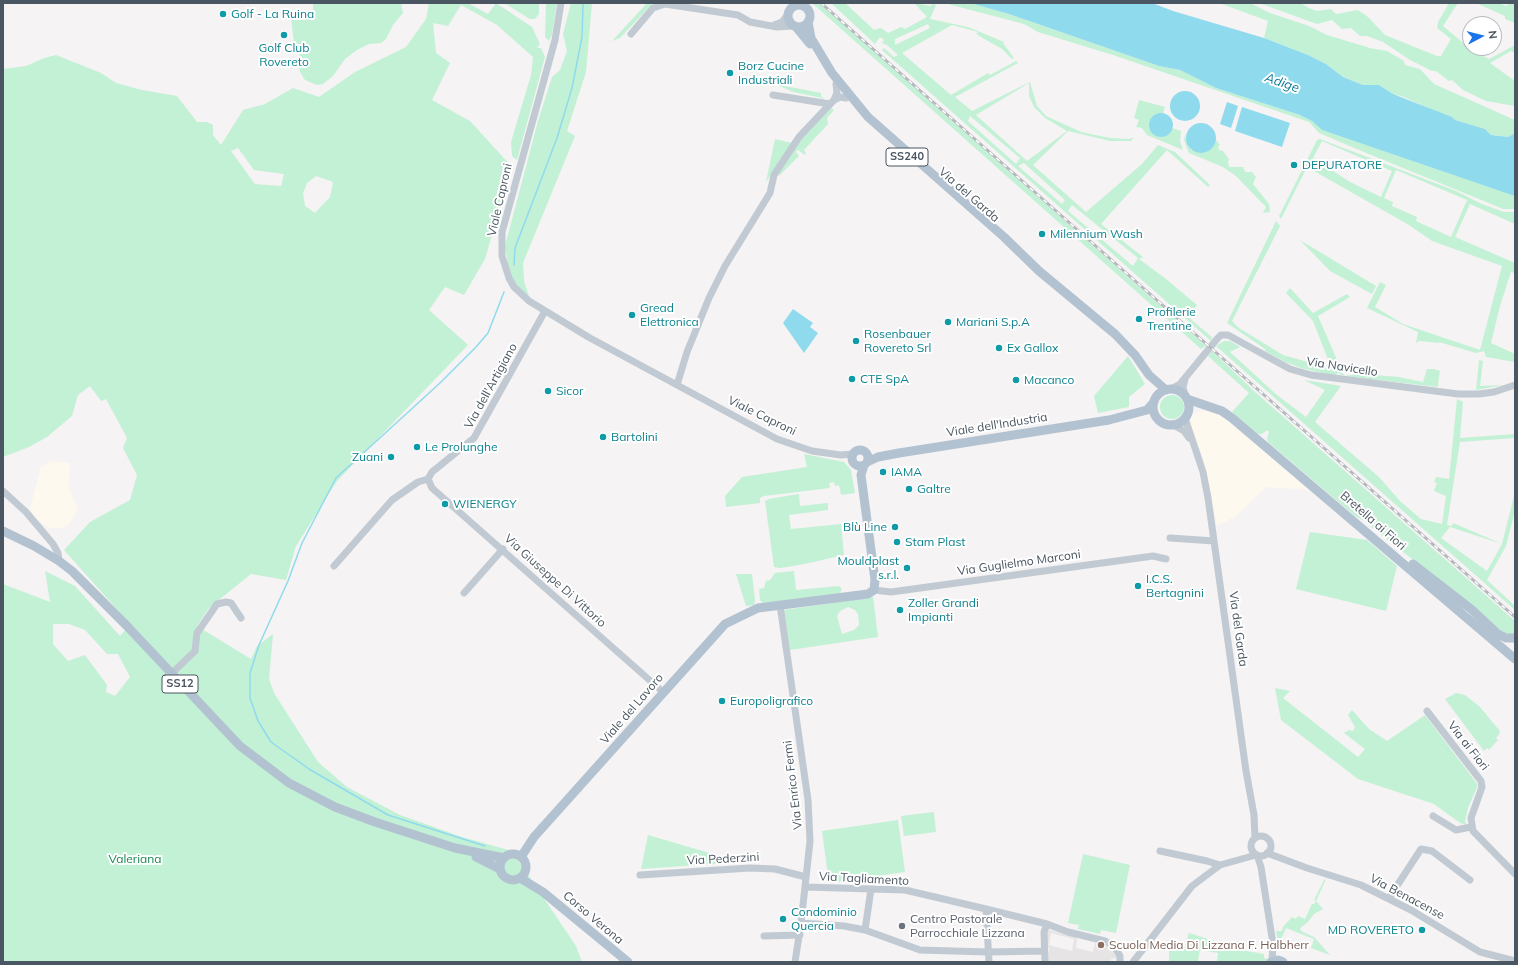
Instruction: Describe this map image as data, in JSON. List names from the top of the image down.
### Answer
{
  "streets": {
    "main road": [
      "SS240",
      "Via del Garda",
      "Viale dell'Industria",
      "Bretella ai Fiori",
      "SS12",
      "Viale del Lavoro",
      "Corso Verona"
    ],
    "street": [
      "Viale Caproni",
      "Via Navicello",
      "Via dell'Artigiano",
      "Via Guglielmo Marconi",
      "Via Giuseppe Di Vittorio",
      "Via ai Fiori",
      "Via Enrico Fermi",
      "Via Pederzini",
      "Via Tagliamento",
      "Via Benacense"
    ]
  },
  "crossings": [
    ["Via del Garda", "Via Navicello"],
    ["Via del Garda", "Viale dell'Industria"],
    ["Via del Garda", "Bretella ai Fiori"],
    ["Viale Caproni", "Via dell'Artigiano"],
    ["Viale Caproni", "Viale dell'Industria"],
    ["Via Navicello", "Viale dell'Industria"],
    ["Via Navicello", "Bretella ai Fiori"],
    ["Via dell'Artigiano", "Via Giuseppe Di Vittorio"],
    ["Viale dell'Industria", "Bretella ai Fiori"],
    ["Via Guglielmo Marconi", "Viale del Lavoro"],
    ["Via Giuseppe Di Vittorio", "Viale del Lavoro"],
    ["SS12", "Viale del Lavoro"],
    ["SS12", "Corso Verona"],
    ["Viale del Lavoro", "Via Enrico Fermi"],
    ["Via Enrico Fermi", "Via Pederzini"],
    ["Via Enrico Fermi", "Via Tagliamento"]
  ],
  "water": ["Adige"],
  "parks": ["Valeriana"],
  "places": [
    "Golf - La Ruina",
    "Golf Club Rovereto",
    "Borz Cucine Industriali",
    "DEPURATORE",
    "Milennium Wash",
    "Gread Elettronica",
    "Profilerie Trentine",
    "Mariani S.p.A",
    "Rosenbauer Rovereto Srl",
    "Ex Gallox",
    "CTE SpA",
    "Macanco",
    "Sicor",
    "Bartolini",
    "Le Prolunghe",
    "Zuani",
    "IAMA",
    "Galtre",
    "WIENERGY",
    "Blù Line",
    "Stam Plast",
    "Mouldplast s.r.l.",
    "I.C.S. Bertagnini",
    "Zoller Grandi Impianti",
    "Europoligrafico",
    "Condominio Quercia",
    "Centro Pastorale Parrocchiale Lizzana",
    "MD ROVERETO",
    "Scuola Media Di Lizzana F. Halbherr"
  ],
  "north": "right"
}
